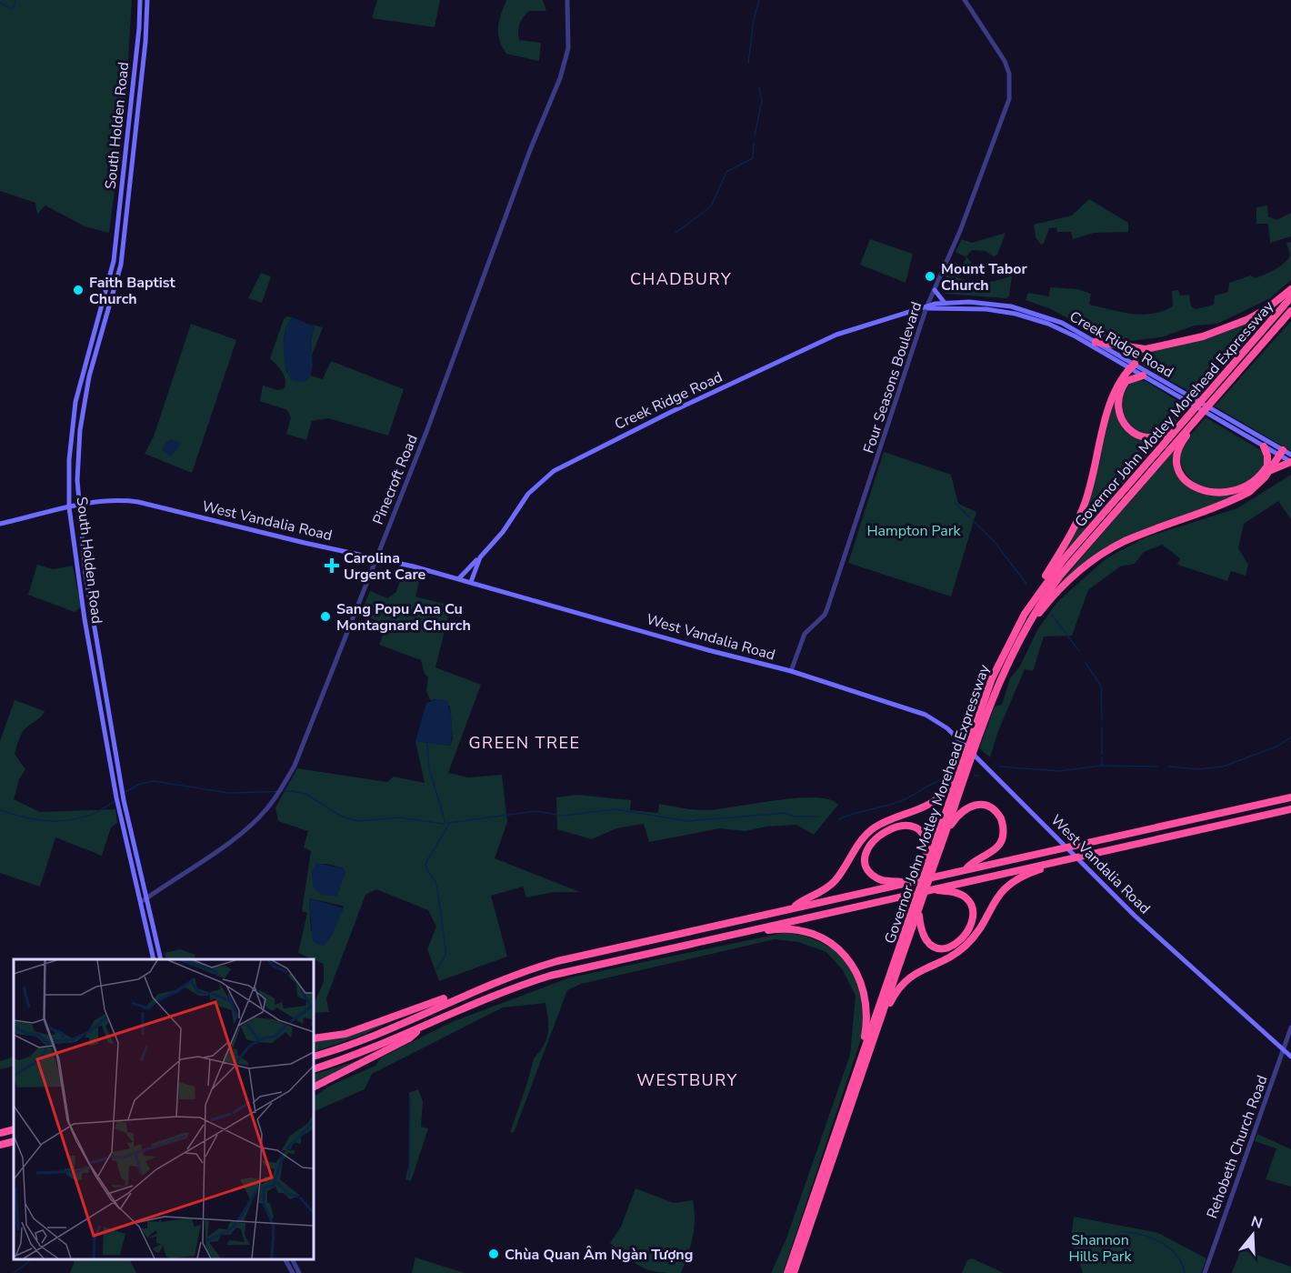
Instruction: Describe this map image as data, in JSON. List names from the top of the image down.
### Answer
{
  "streets": {
    "highway": ["Governor John Motley Morehead Expressway"],
    "main road": ["South Holden Road", "Creek Ridge Road", "West Vandalia Road"],
    "street": ["Four Seasons Boulevard", "Pinecroft Road", "Rehobeth Church Road"]
  },
  "crossings": [
    ["South Holden Road", "Pinecroft Road"],
    ["South Holden Road", "West Vandalia Road"],
    ["Creek Ridge Road", "Four Seasons Boulevard"],
    ["Creek Ridge Road", "West Vandalia Road"],
    ["Four Seasons Boulevard", "West Vandalia Road"],
    ["Pinecroft Road", "West Vandalia Road"],
    ["West Vandalia Road", "Rehobeth Church Road"]
  ],
  "districts": ["CHADBURY", "GREEN TREE", "WESTBURY"],
  "parks": ["Hampton Park", "Shannon Hills Park"],
  "places": {
    "other": [
      "Mount Tabor Church",
      "Faith Baptist Church",
      "Sang Popu Ana Cu Montagnard Church",
      "Chùa Quan Âm Ngàn Tượng"
    ],
    "health": ["Carolina Urgent Care"]
  },
  "north": "top"
}
